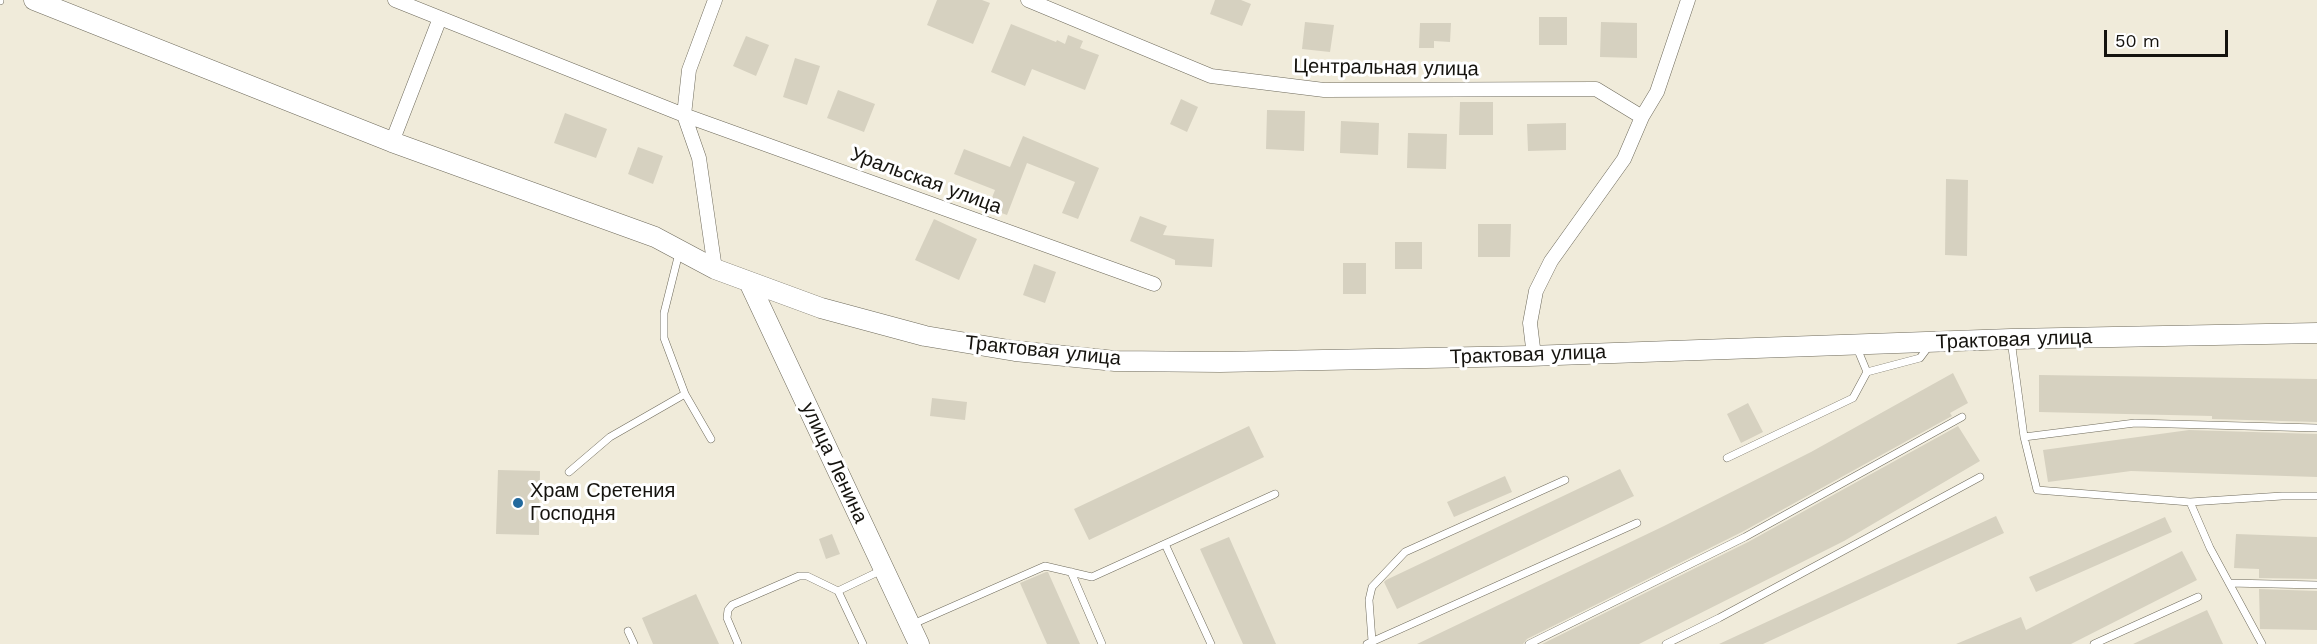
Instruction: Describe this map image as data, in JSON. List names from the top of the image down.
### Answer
{
  "streets": {
    "street": [
      "Центральная улица",
      "Уральская улица",
      "Трактовая улица",
      "улица Ленина"
    ]
  },
  "crossings": [
    ["Трактовая улица", "улица Ленина"]
  ],
  "places": ["Храм Сретения Господня"],
  "scale_bar": "50 m"
}
